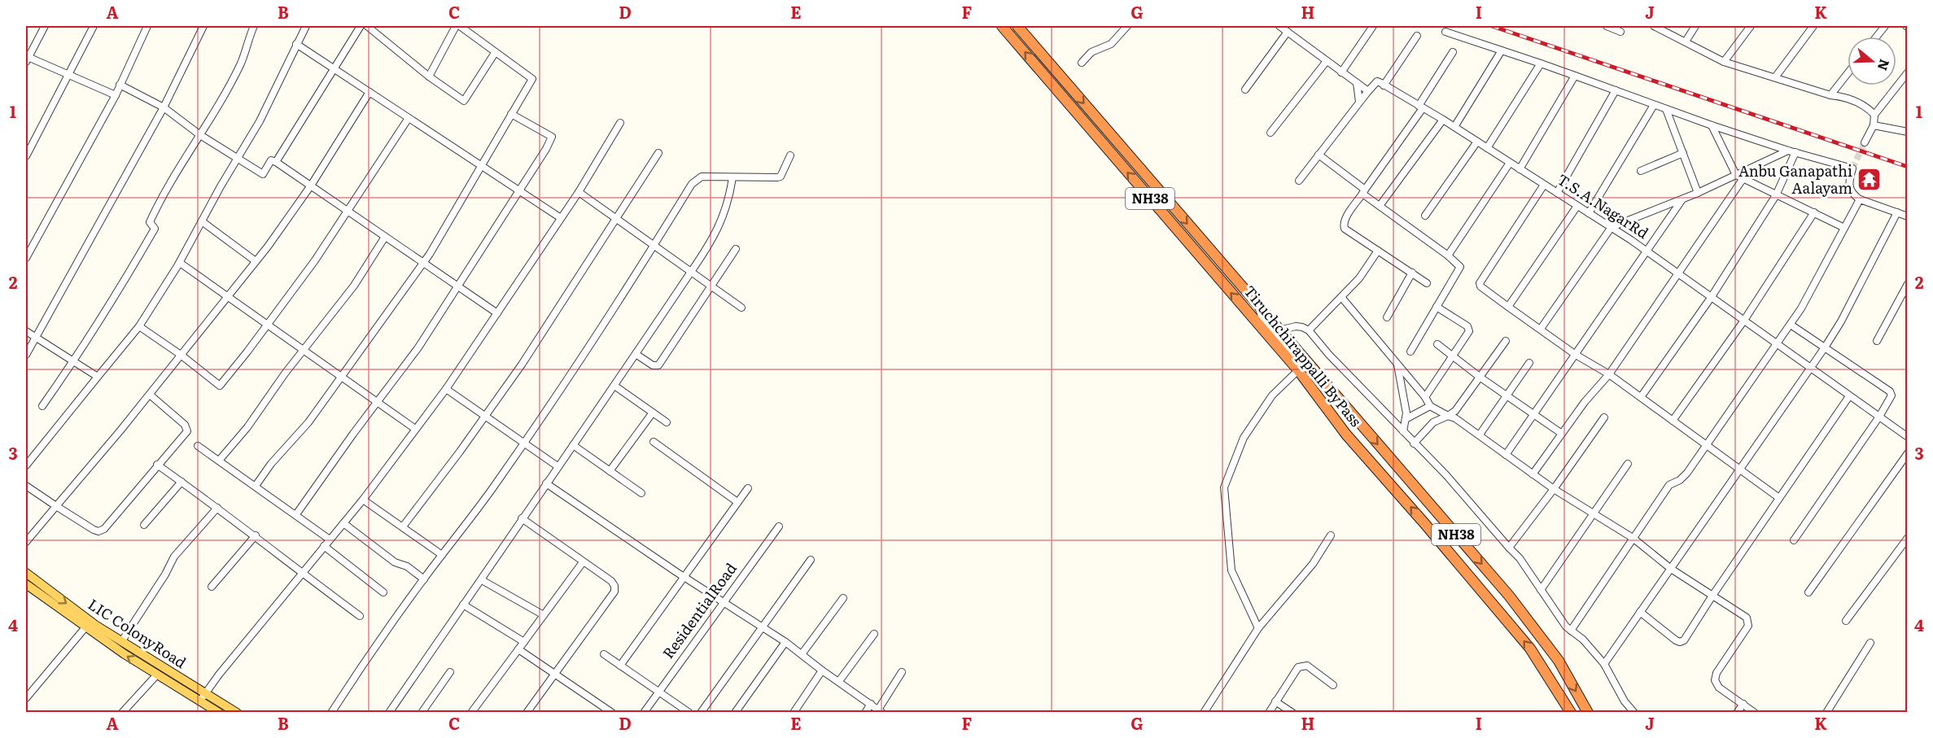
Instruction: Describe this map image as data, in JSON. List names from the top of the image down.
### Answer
{
  "streets": {
    "highway": ["NH38", "Tiruchchirappalli ByPass"],
    "main road": ["LIC ColonyRoad"],
    "street": ["T.S.A.NagarRd", "ResidentialRoad"]
  },
  "places": {
    "temple": ["Anbu Ganapathi Aalayam"]
  },
  "north": "right",
  "grid": {
    "columns": [
      "A",
      "B",
      "C",
      "D",
      "E",
      "F",
      "G",
      "H",
      "I",
      "J",
      "K"
    ],
    "rows": [
      "1",
      "2",
      "3",
      "4"
    ]
  }
}
